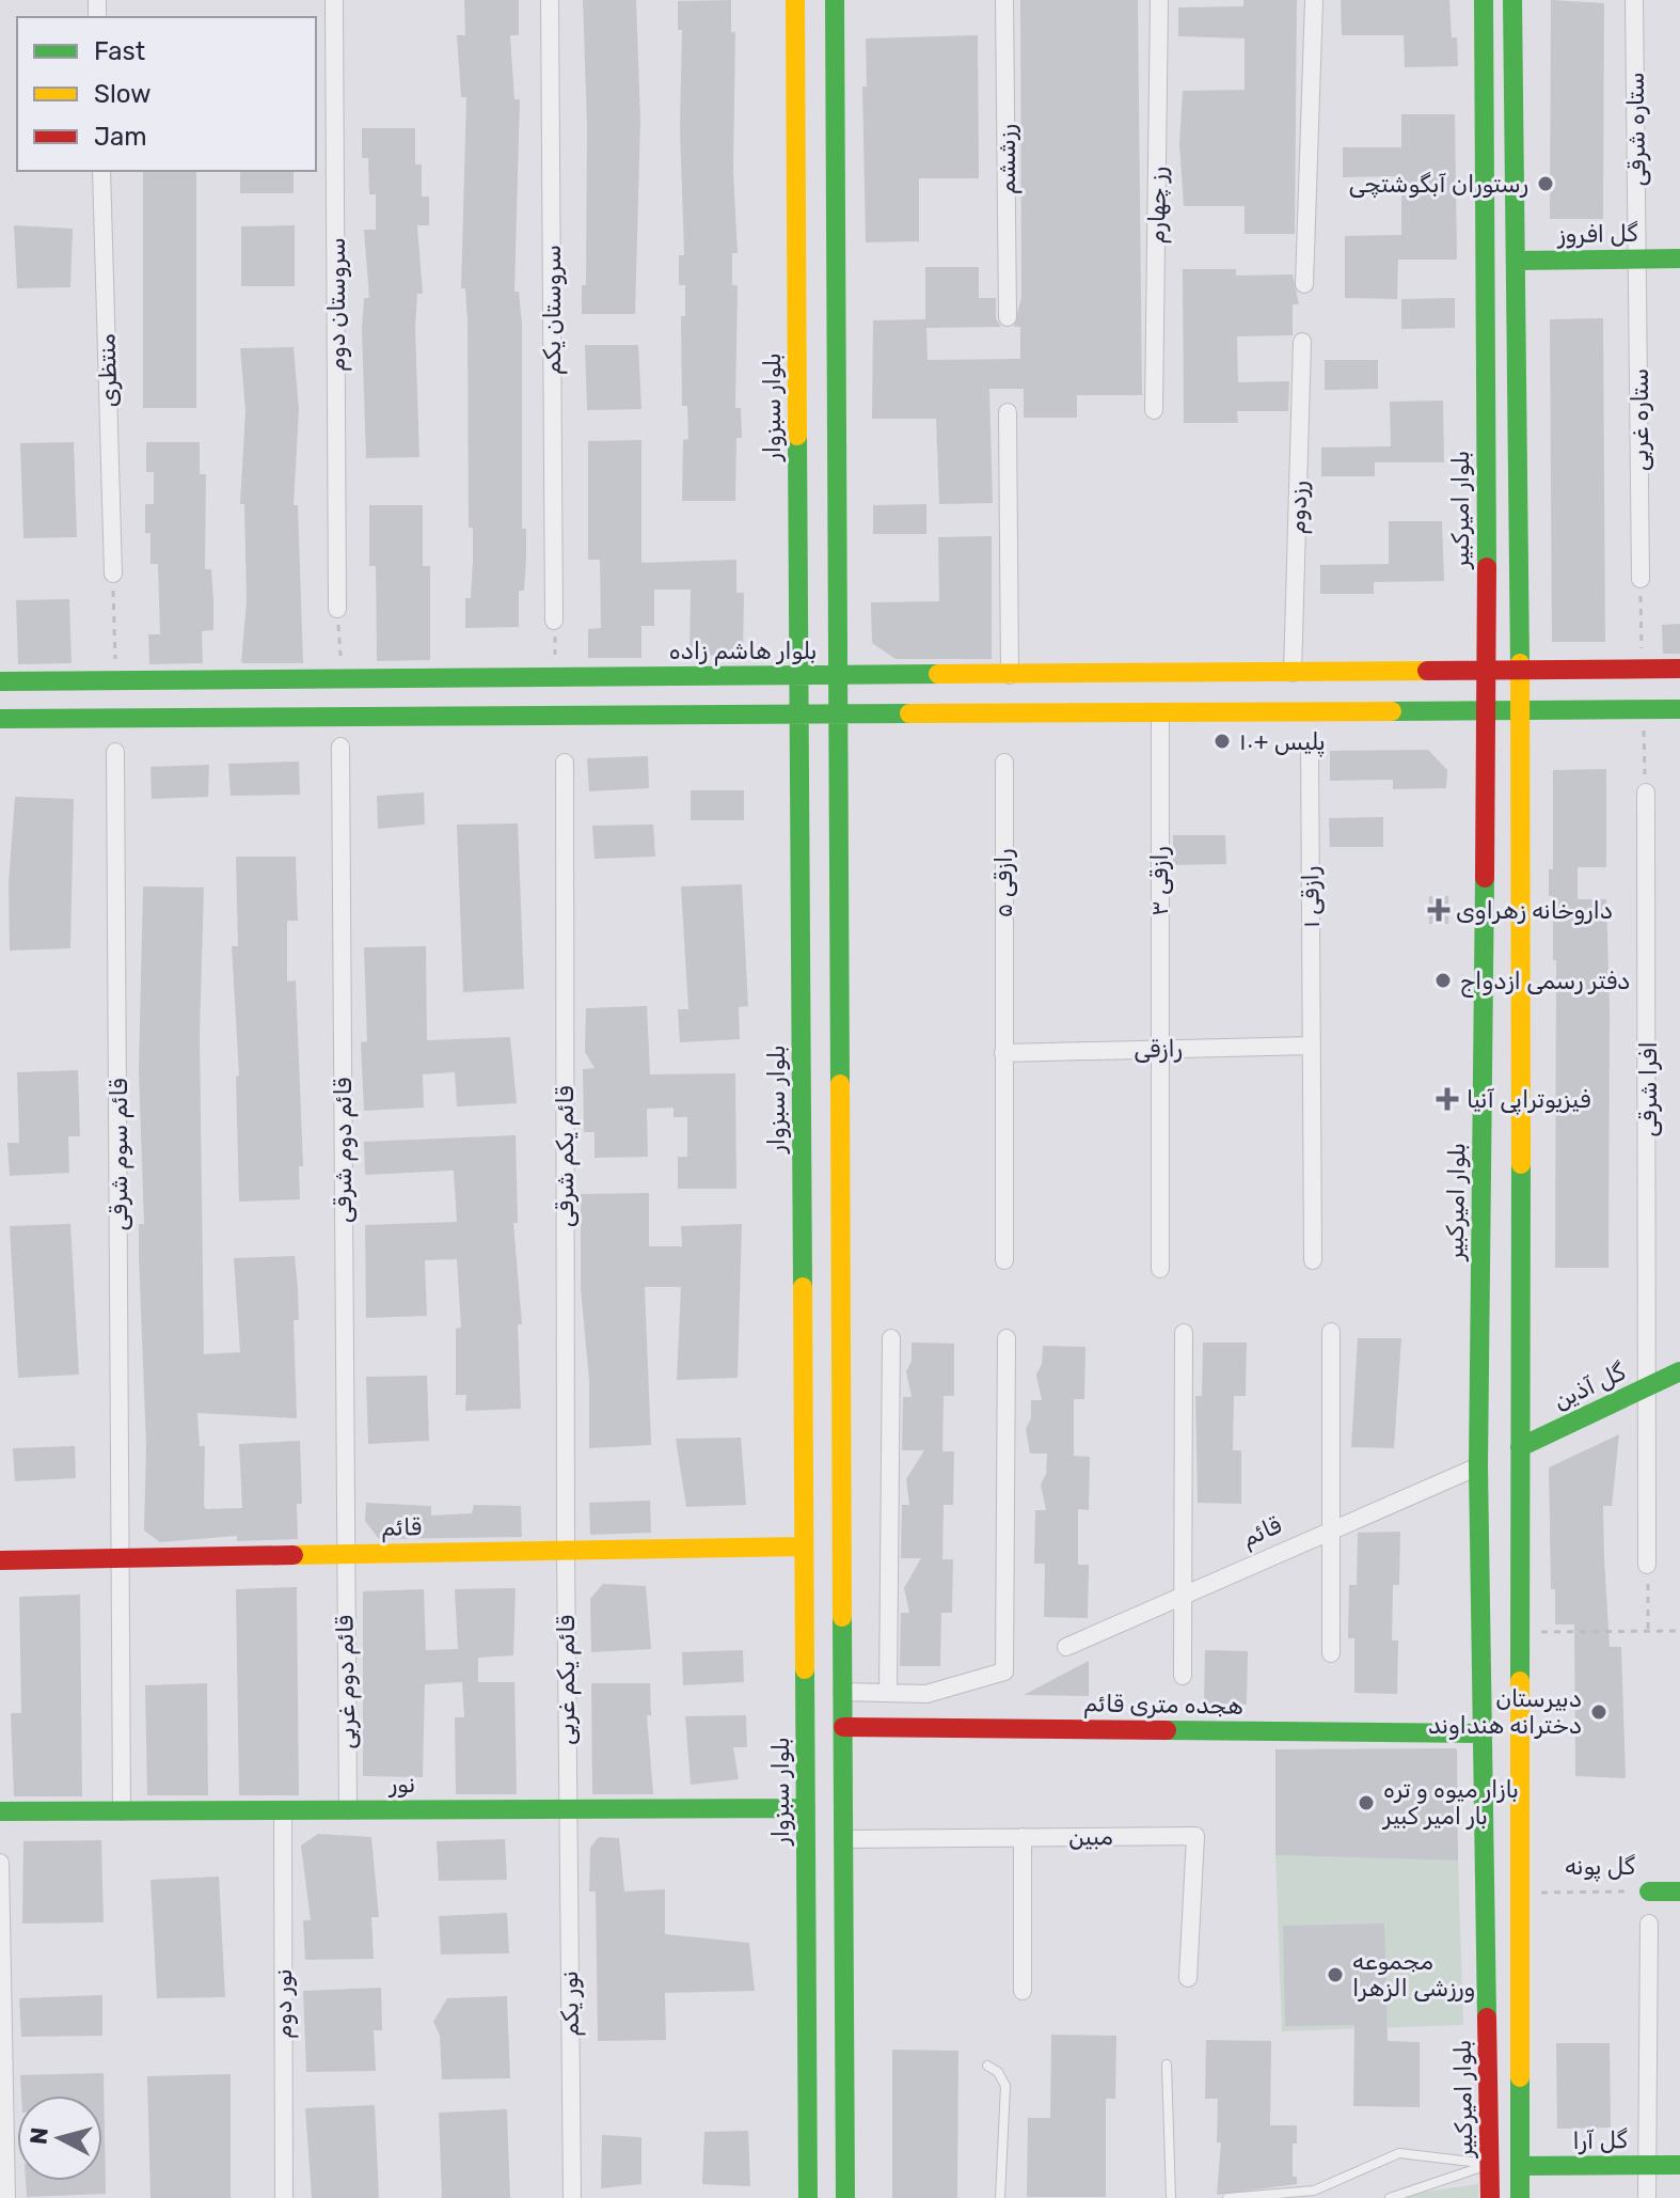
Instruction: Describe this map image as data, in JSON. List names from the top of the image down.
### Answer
{
  "streets": {
    "street": [
      "ستاره شرقی",
      "رزششم",
      "رز چهارم",
      "گل افروز",
      "سروستان دوم",
      "سروستان یکم",
      "منتظری",
      "بلوار سبزوار",
      "ستاره غربی",
      "رزدوم",
      "بلوار امیرکبیر",
      "بلوار هاشم زاده",
      "رازقی ۳",
      "رازقی ۵",
      "رازقی ۱",
      "رازقی",
      "افرا شرقی",
      "قائم دوم شرقی",
      "قائم سوم شرقی",
      "قائم یکم شرقی",
      "گل آذین",
      "قائم",
      "قائم یکم غربی",
      "قائم دوم غربی",
      "هجده متری قائم",
      "نور",
      "مبین",
      "گل پونه",
      "نور دوم",
      "نور یکم",
      "گل آرا"
    ]
  },
  "crossings": [
    ["ستاره شرقی", "گل افروز"],
    ["ستاره شرقی", "ستاره غربی"],
    ["گل افروز", "ستاره غربی"],
    ["بلوار سبزوار", "بلوار هاشم زاده"],
    ["بلوار سبزوار", "قائم"],
    ["بلوار سبزوار", "نور"],
    ["رزدوم", "بلوار هاشم زاده"],
    ["بلوار امیرکبیر", "بلوار هاشم زاده"],
    ["بلوار امیرکبیر", "قائم"],
    ["بلوار امیرکبیر", "هجده متری قائم"],
    ["رازقی ۳", "رازقی"],
    ["رازقی ۵", "رازقی"],
    ["رازقی ۱", "رازقی"],
    ["افرا شرقی", "گل آذین"],
    ["قائم دوم شرقی", "قائم"],
    ["قائم دوم شرقی", "قائم دوم غربی"],
    ["قائم سوم شرقی", "قائم"],
    ["قائم سوم شرقی", "نور"],
    ["قائم یکم شرقی", "قائم"],
    ["قائم یکم شرقی", "قائم یکم غربی"],
    ["قائم", "قائم یکم غربی"],
    ["قائم", "قائم دوم غربی"],
    ["قائم یکم غربی", "نور"],
    ["قائم یکم غربی", "نور یکم"],
    ["قائم دوم غربی", "نور"],
    ["نور", "نور دوم"],
    ["نور", "نور یکم"]
  ],
  "places": {
    "other": [
      "رستوران آبگوشتچی",
      "پلیس +۱۰",
      "دفتر رسمی ازدواج",
      "دبیرستان دخترانه هنداوند",
      "بازار میوه و تره بار امیر کبیر",
      "مجموعه ورزشی الزهرا"
    ],
    "health": ["داروخانه زهراوی", "فیزیوتراپی آنیا"]
  },
  "legend": ["Fast", "Slow", "Jam"],
  "north": "left"
}
